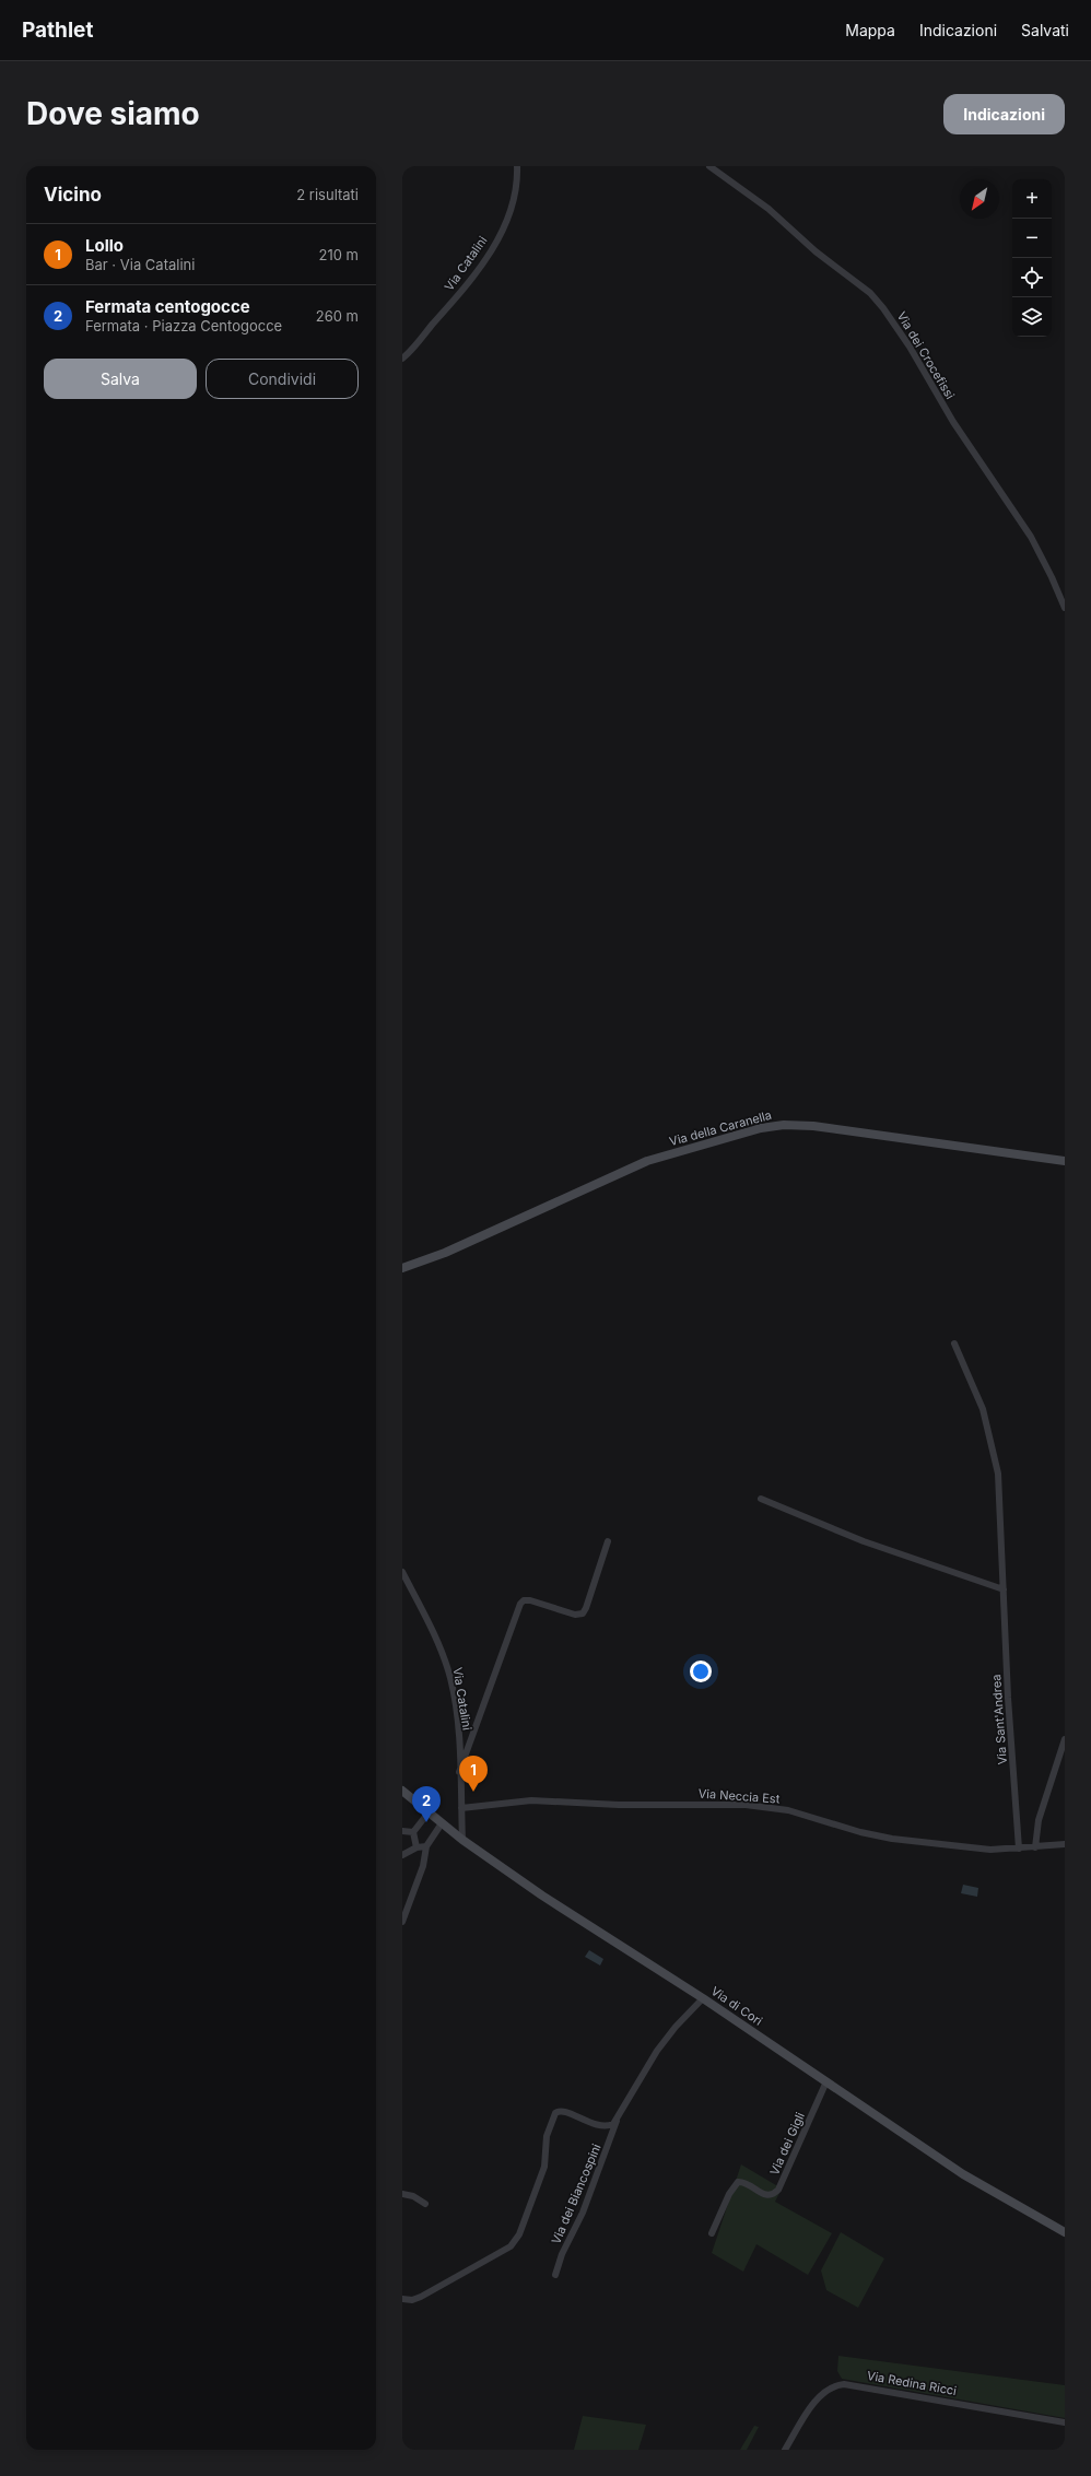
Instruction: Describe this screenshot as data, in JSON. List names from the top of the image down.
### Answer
{
  "streets": {
    "main road": ["Via della Caranella", "Via di Cori"],
    "street": [
      "Via Catalini",
      "Via dei Crocefissi",
      "Via Sant'Andrea",
      "Via Neccia Est",
      "Via dei Gigli",
      "Via dei Biancospini",
      "Via Redina Ricci"
    ]
  },
  "crossings": [
    ["Via Catalini", "Via Neccia Est"],
    ["Via Catalini", "Via di Cori"],
    ["Via Sant'Andrea", "Via Neccia Est"],
    ["Via di Cori", "Via dei Gigli"],
    ["Via di Cori", "Via dei Biancospini"]
  ],
  "north": "bottom left",
  "page": {
    "header": "Pathlet",
    "nav": ["Mappa", "Indicazioni", "Salvati"],
    "buttons": [
      "Indicazioni",
      ["Salva", "Condividi"]
    ],
    "title": "Dove siamo",
    "heading": ["Vicino", "2 risultati"],
    "map_buttons": ["+", "−"],
    "list": [
      {
        "mark": "1",
        "name": "Lollo",
        "note": "Bar · Via Catalini",
        "value": "210 m"
      },
      {
        "mark": "2",
        "name": "Fermata centogocce",
        "note": "Fermata · Piazza Centogocce",
        "value": "260 m"
      }
    ],
    "pins": ["1", "2"]
  }
}
